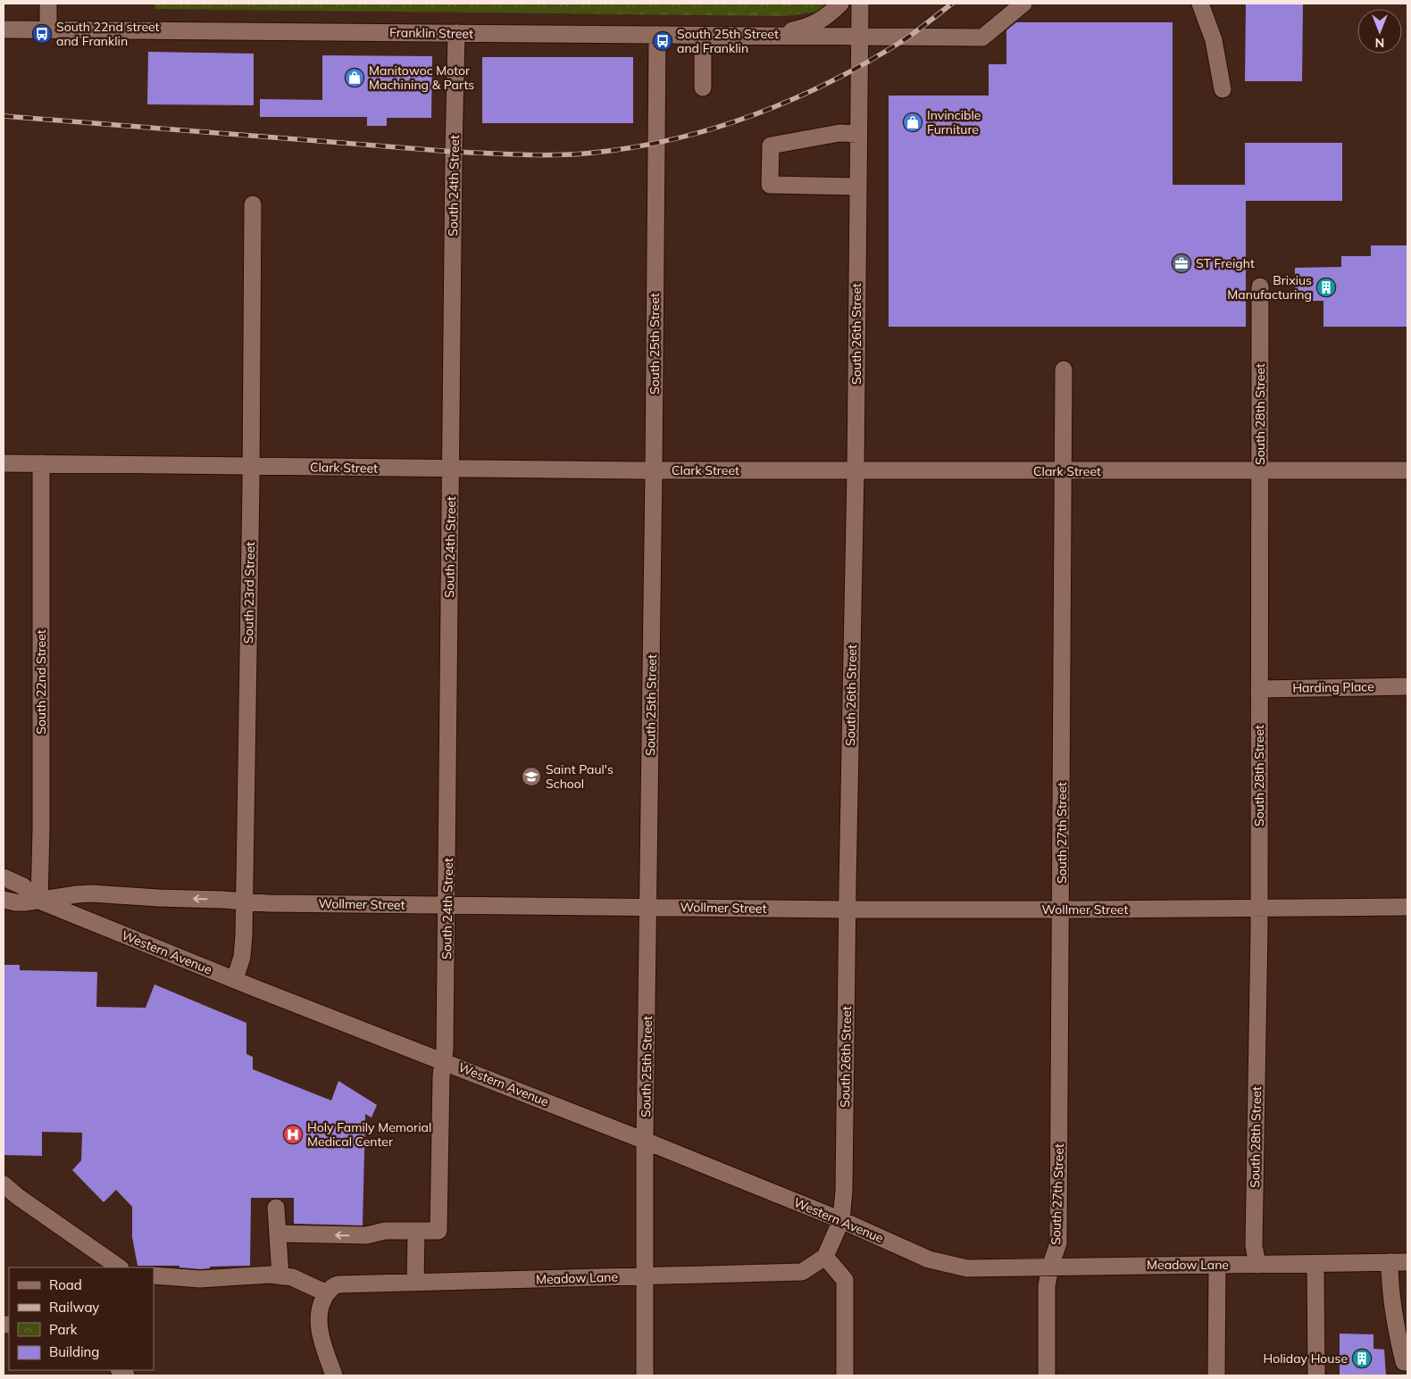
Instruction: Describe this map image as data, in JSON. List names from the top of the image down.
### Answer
{
  "streets": {
    "street": [
      "Franklin Street",
      "South 24th Street",
      "South 26th Street",
      "South 25th Street",
      "South 28th Street",
      "Clark Street",
      "South 23rd Street",
      "South 22nd Street",
      "Harding Place",
      "South 27th Street",
      "Wollmer Street",
      "Western Avenue",
      "Meadow Lane"
    ]
  },
  "crossings": [
    ["Franklin Street", "South 24th Street"],
    ["Franklin Street", "South 26th Street"],
    ["Franklin Street", "South 25th Street"],
    ["South 24th Street", "Clark Street"],
    ["South 24th Street", "Wollmer Street"],
    ["South 24th Street", "Western Avenue"],
    ["South 26th Street", "Clark Street"],
    ["South 26th Street", "Wollmer Street"],
    ["South 26th Street", "Western Avenue"],
    ["South 26th Street", "Meadow Lane"],
    ["South 25th Street", "Clark Street"],
    ["South 25th Street", "Wollmer Street"],
    ["South 25th Street", "Western Avenue"],
    ["South 25th Street", "Meadow Lane"],
    ["South 28th Street", "Clark Street"],
    ["South 28th Street", "Harding Place"],
    ["South 28th Street", "Wollmer Street"],
    ["South 28th Street", "Meadow Lane"],
    ["Clark Street", "South 23rd Street"],
    ["Clark Street", "South 22nd Street"],
    ["Clark Street", "South 27th Street"],
    ["South 23rd Street", "Wollmer Street"],
    ["South 23rd Street", "Western Avenue"],
    ["South 22nd Street", "Wollmer Street"],
    ["South 22nd Street", "Western Avenue"],
    ["South 27th Street", "Wollmer Street"],
    ["South 27th Street", "Meadow Lane"],
    ["Wollmer Street", "Western Avenue"],
    ["Western Avenue", "Meadow Lane"]
  ],
  "places": {
    "bus stop": ["South 22nd street and Franklin", "South 25th Street and Franklin"],
    "shop": ["Manitowoc Motor Machining & Parts", "Invincible Furniture"],
    "office": ["ST Freight"],
    "building": ["Brixius Manufacturing", "Holiday House"],
    "school or university": ["Saint Paul's School"],
    "hospital": ["Holy Family Memorial Medical Center"]
  },
  "legend": [
    "Road",
    "Railway",
    "Park",
    "Building"
  ],
  "north": "bottom"
}
